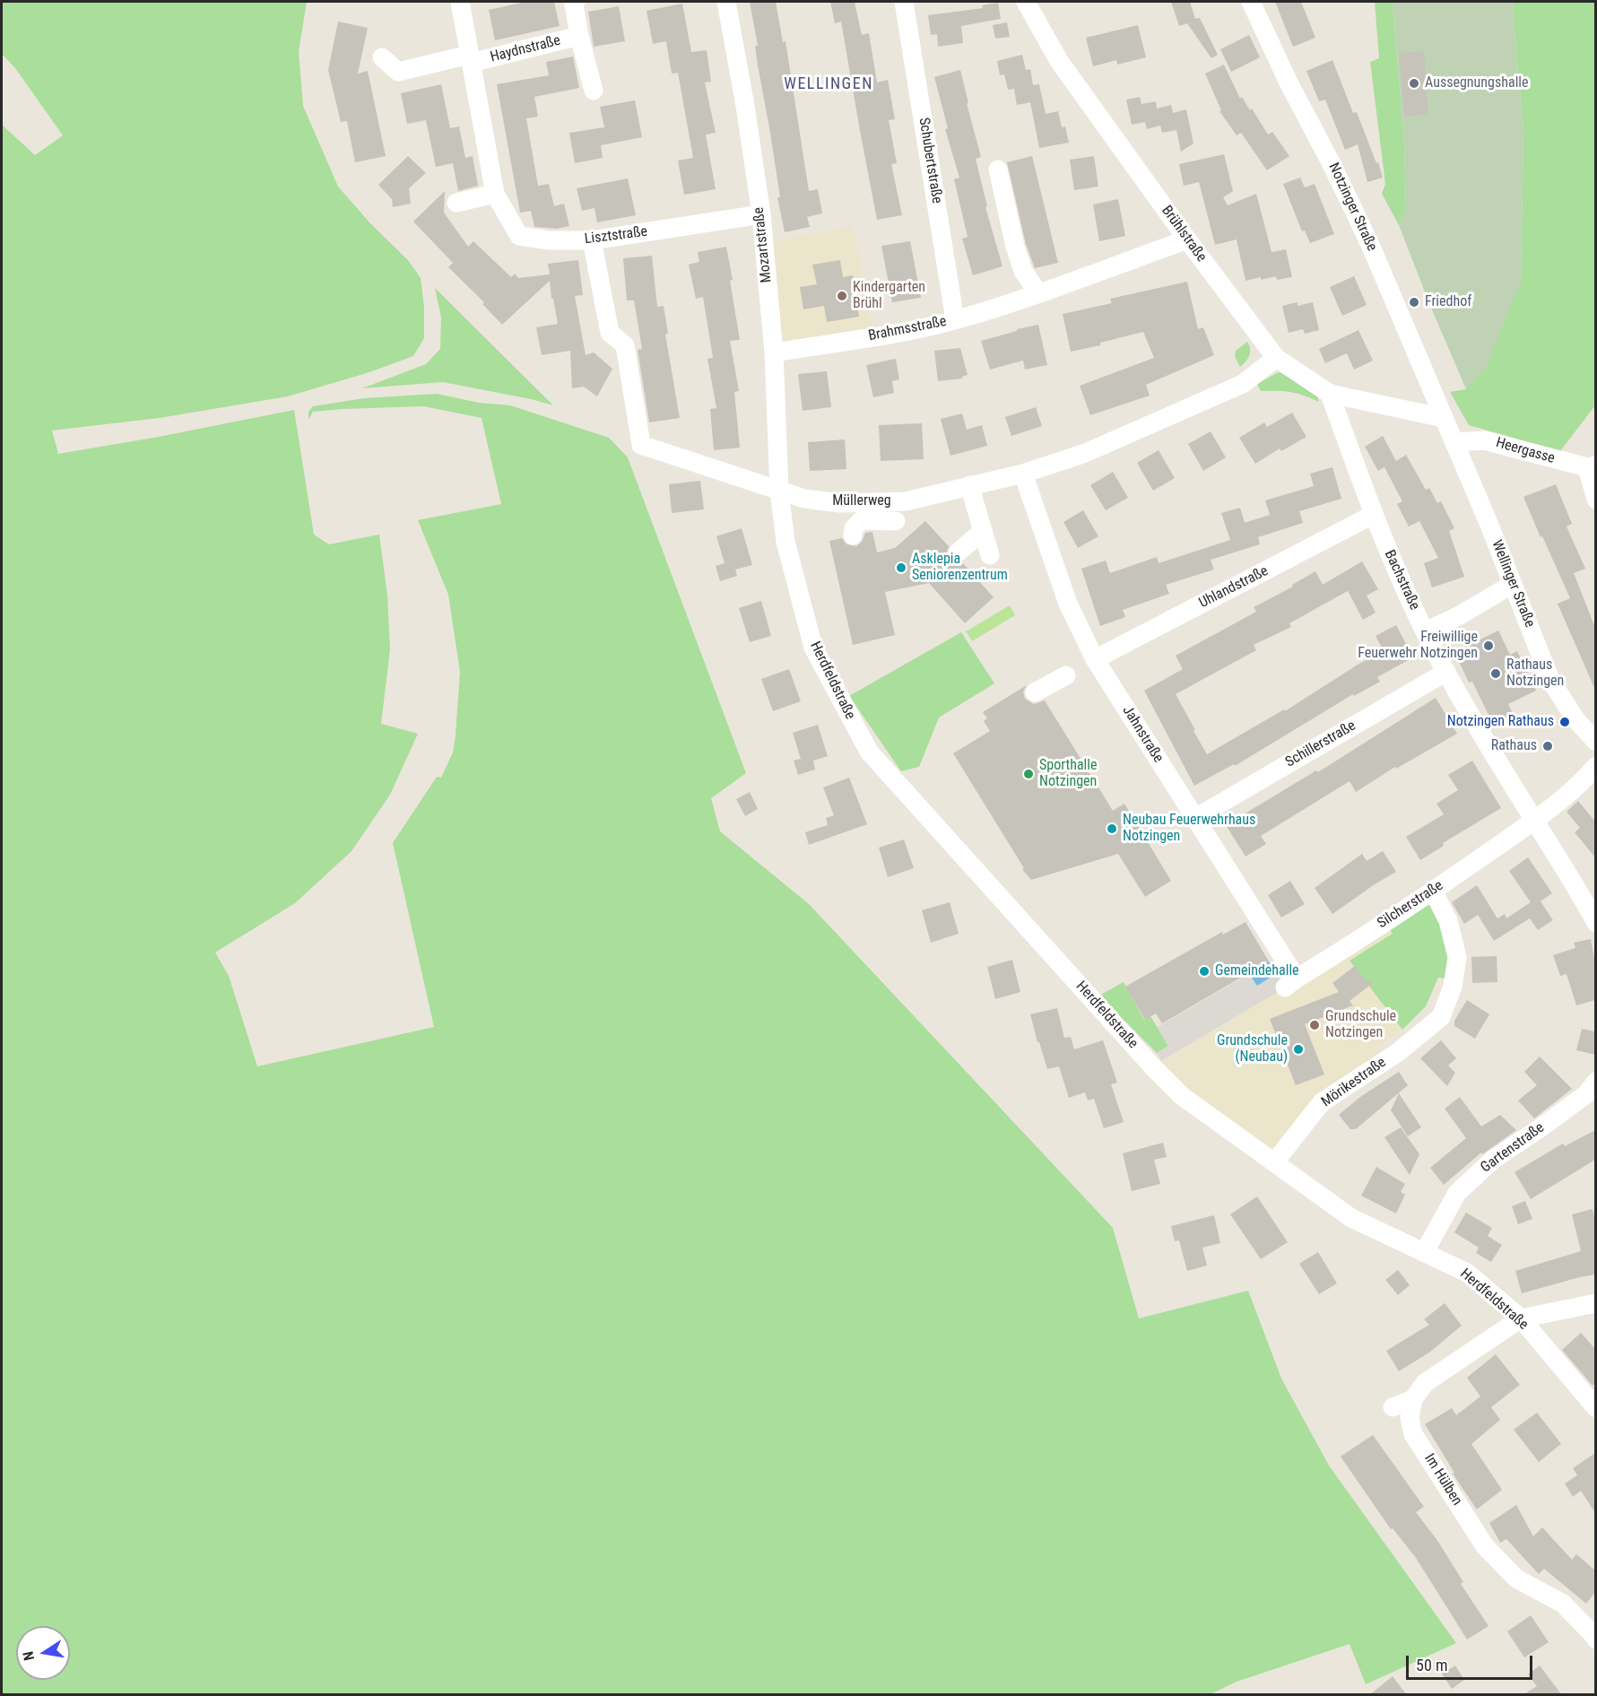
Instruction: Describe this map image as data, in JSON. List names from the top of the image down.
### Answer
{
  "streets": {
    "street": [
      "Haydnstraße",
      "Schubertstraße",
      "Notzinger Straße",
      "Brühlstraße",
      "Lisztstraße",
      "Mozartstraße",
      "Brahmsstraße",
      "Heergasse",
      "Müllerweg",
      "Bachstraße",
      "Wellinger Straße",
      "Uhlandstraße",
      "Herdfeldstraße",
      "Jahnstraße",
      "Schillerstraße",
      "Silcherstraße",
      "Mörikestraße",
      "Gartenstraße",
      "Im Hülben"
    ]
  },
  "crossings": [
    ["Haydnstraße", "Lisztstraße"],
    ["Schubertstraße", "Brahmsstraße"],
    ["Notzinger Straße", "Brühlstraße"],
    ["Notzinger Straße", "Wellinger Straße"],
    ["Brühlstraße", "Brahmsstraße"],
    ["Brühlstraße", "Müllerweg"],
    ["Brühlstraße", "Bachstraße"],
    ["Brühlstraße", "Wellinger Straße"],
    ["Lisztstraße", "Mozartstraße"],
    ["Lisztstraße", "Müllerweg"],
    ["Mozartstraße", "Brahmsstraße"],
    ["Mozartstraße", "Müllerweg"],
    ["Mozartstraße", "Herdfeldstraße"],
    ["Heergasse", "Wellinger Straße"],
    ["Müllerweg", "Herdfeldstraße"],
    ["Müllerweg", "Jahnstraße"],
    ["Bachstraße", "Uhlandstraße"],
    ["Bachstraße", "Schillerstraße"],
    ["Bachstraße", "Silcherstraße"],
    ["Uhlandstraße", "Jahnstraße"],
    ["Herdfeldstraße", "Mörikestraße"],
    ["Herdfeldstraße", "Gartenstraße"],
    ["Jahnstraße", "Schillerstraße"],
    ["Jahnstraße", "Silcherstraße"],
    ["Silcherstraße", "Mörikestraße"]
  ],
  "districts": ["WELLINGEN"],
  "places": [
    "Aussegnungshalle",
    "Kindergarten Brühl",
    "Friedhof",
    "Asklepia Seniorenzentrum",
    "Freiwillige Feuerwehr Notzingen",
    "Rathaus Notzingen",
    "Notzingen Rathaus",
    "Rathaus",
    "Sporthalle Notzingen",
    "Neubau Feuerwehrhaus Notzingen",
    "Gemeindehalle",
    "Grundschule Notzingen",
    "Grundschule (Neubau)"
  ],
  "scale_bar": "50 m",
  "north": "left"
}
